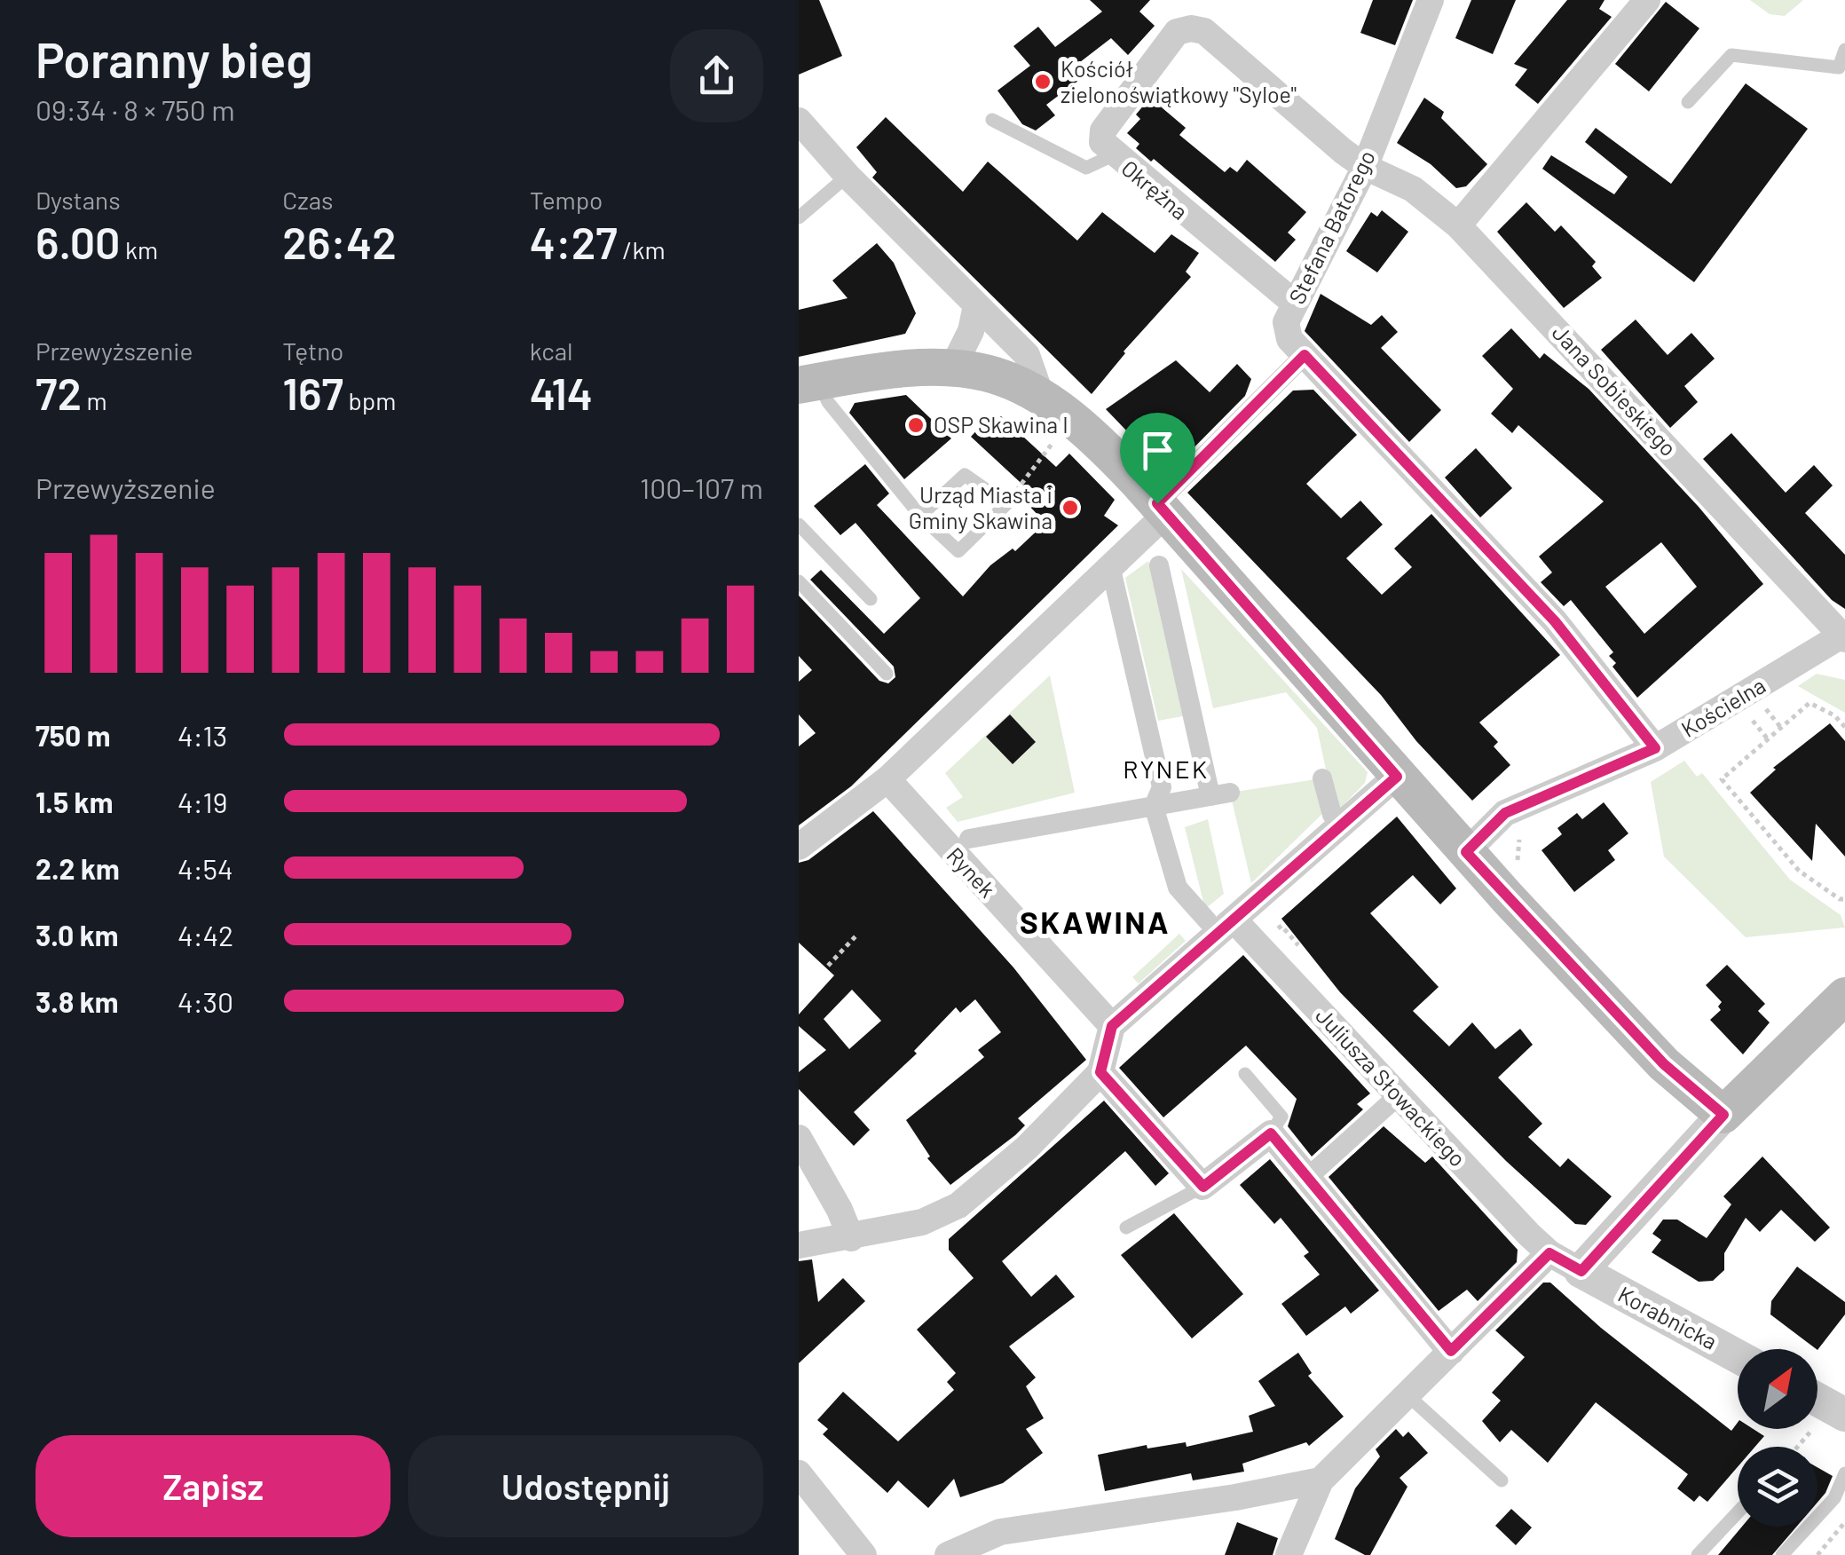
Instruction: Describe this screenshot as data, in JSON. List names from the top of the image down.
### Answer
{
  "streets": {
    "street": [
      "Okrężna",
      "Stefana Batorego",
      "Jana Sobieskiego",
      "Kościelna",
      "Rynek",
      "Juliusza Słowackiego",
      "Korabnicka"
    ]
  },
  "crossings": [
    ["Okrężna", "Stefana Batorego"],
    ["Okrężna", "Jana Sobieskiego"],
    ["Stefana Batorego", "Jana Sobieskiego"],
    ["Jana Sobieskiego", "Kościelna"],
    ["Juliusza Słowackiego", "Korabnicka"]
  ],
  "districts": ["RYNEK", "SKAWINA"],
  "places": ["Kościół zielonoświątkowy \"Syloe\"", "OSP Skawina I", "Urząd Miasta i Gminy Skawina"],
  "north": "top right",
  "page": {
    "heading": ["Poranny bieg", "09:34 · 8 × 750 m"],
    "stats": [
      ["Dystans", "6.00 km"],
      ["Czas", "26:42"],
      ["Tempo", "4:27 /km"],
      ["Przewyższenie", "72 m"],
      ["Tętno", "167 bpm"],
      ["kcal", "414"]
    ],
    "chart": ["Przewyższenie", "100–107 m"],
    "list": [
      {
        "name": "750 m",
        "note": "4:13"
      },
      {
        "name": "1.5 km",
        "note": "4:19"
      },
      {
        "name": "2.2 km",
        "note": "4:54"
      },
      {
        "name": "3.0 km",
        "note": "4:42"
      },
      {
        "name": "3.8 km",
        "note": "4:30"
      }
    ],
    "buttons": ["Zapisz", "Udostępnij"]
  }
}
